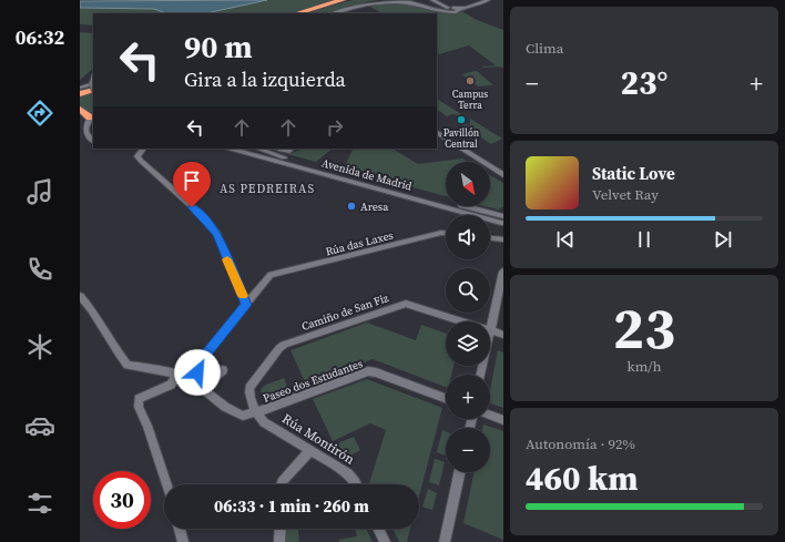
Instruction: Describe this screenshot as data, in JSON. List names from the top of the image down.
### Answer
{
  "streets": {
    "street": [
      "Avenida de Madrid",
      "Rúa das Laxes",
      "Camiño de San Fiz",
      "Paseo dos Estudantes",
      "Rúa Montirón"
    ]
  },
  "crossings": [
    ["Camiño de San Fiz", "Paseo dos Estudantes"],
    ["Camiño de San Fiz", "Rúa Montirón"],
    ["Paseo dos Estudantes", "Rúa Montirón"]
  ],
  "districts": ["AS PEDREIRAS"],
  "places": ["Campus Terra", "Pavillón Central", "Aresa"],
  "north": "bottom right",
  "page": {
    "tabs": "06:32",
    "tile": [
      "Clima",
      ["23", "km/h"],
      ["Autonomía · 92%", "460 km"]
    ],
    "turn": ["90 m", "Gira a la izquierda"],
    "heat": ["−", "23°", "+"],
    "song": ["Static Love", "Velvet Ray"],
    "map_buttons": ["+", "−"],
    "limit": "30",
    "trip": "06:33 · 1 min · 260 m"
  }
}
